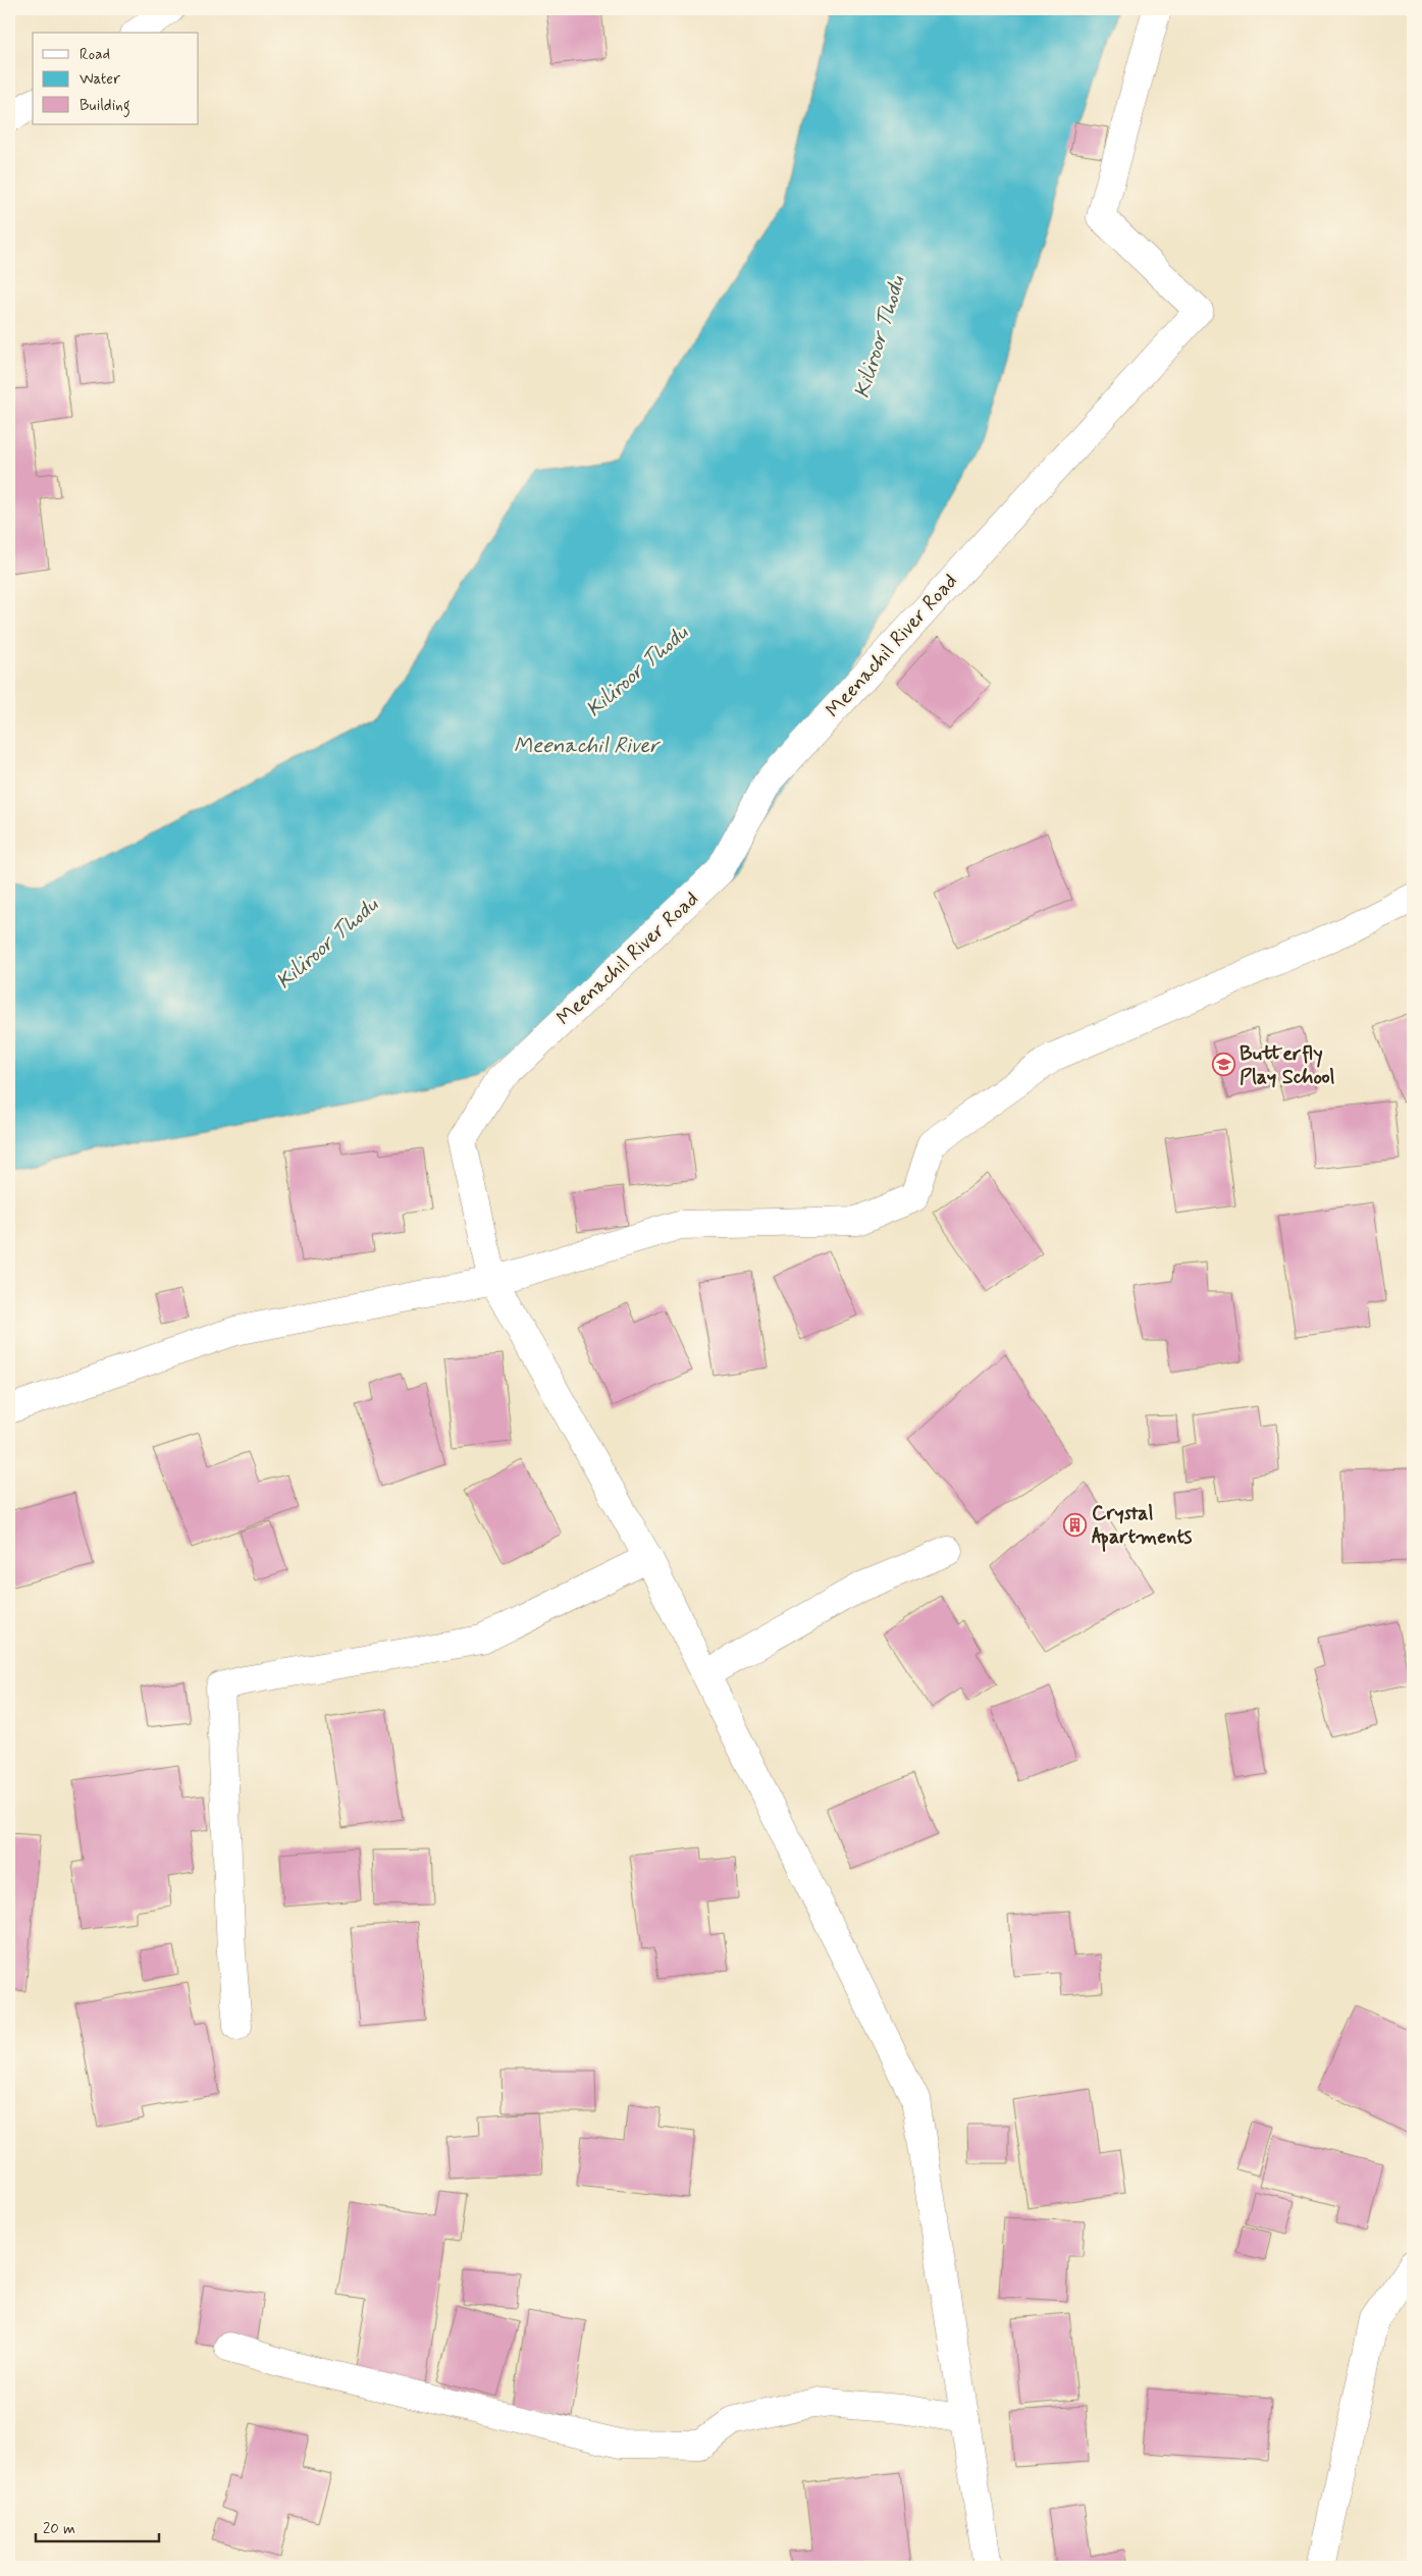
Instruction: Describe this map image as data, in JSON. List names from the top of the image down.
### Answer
{
  "streets": {
    "street": ["Meenachil River Road"]
  },
  "water": ["Kiliroor Thodu", "Meenachil River"],
  "places": {
    "school or university": ["Butterfly Play School"],
    "building": ["Crystal Apartments"]
  },
  "legend": ["Road", "Water", "Building"],
  "scale_bar": "20 m"
}
